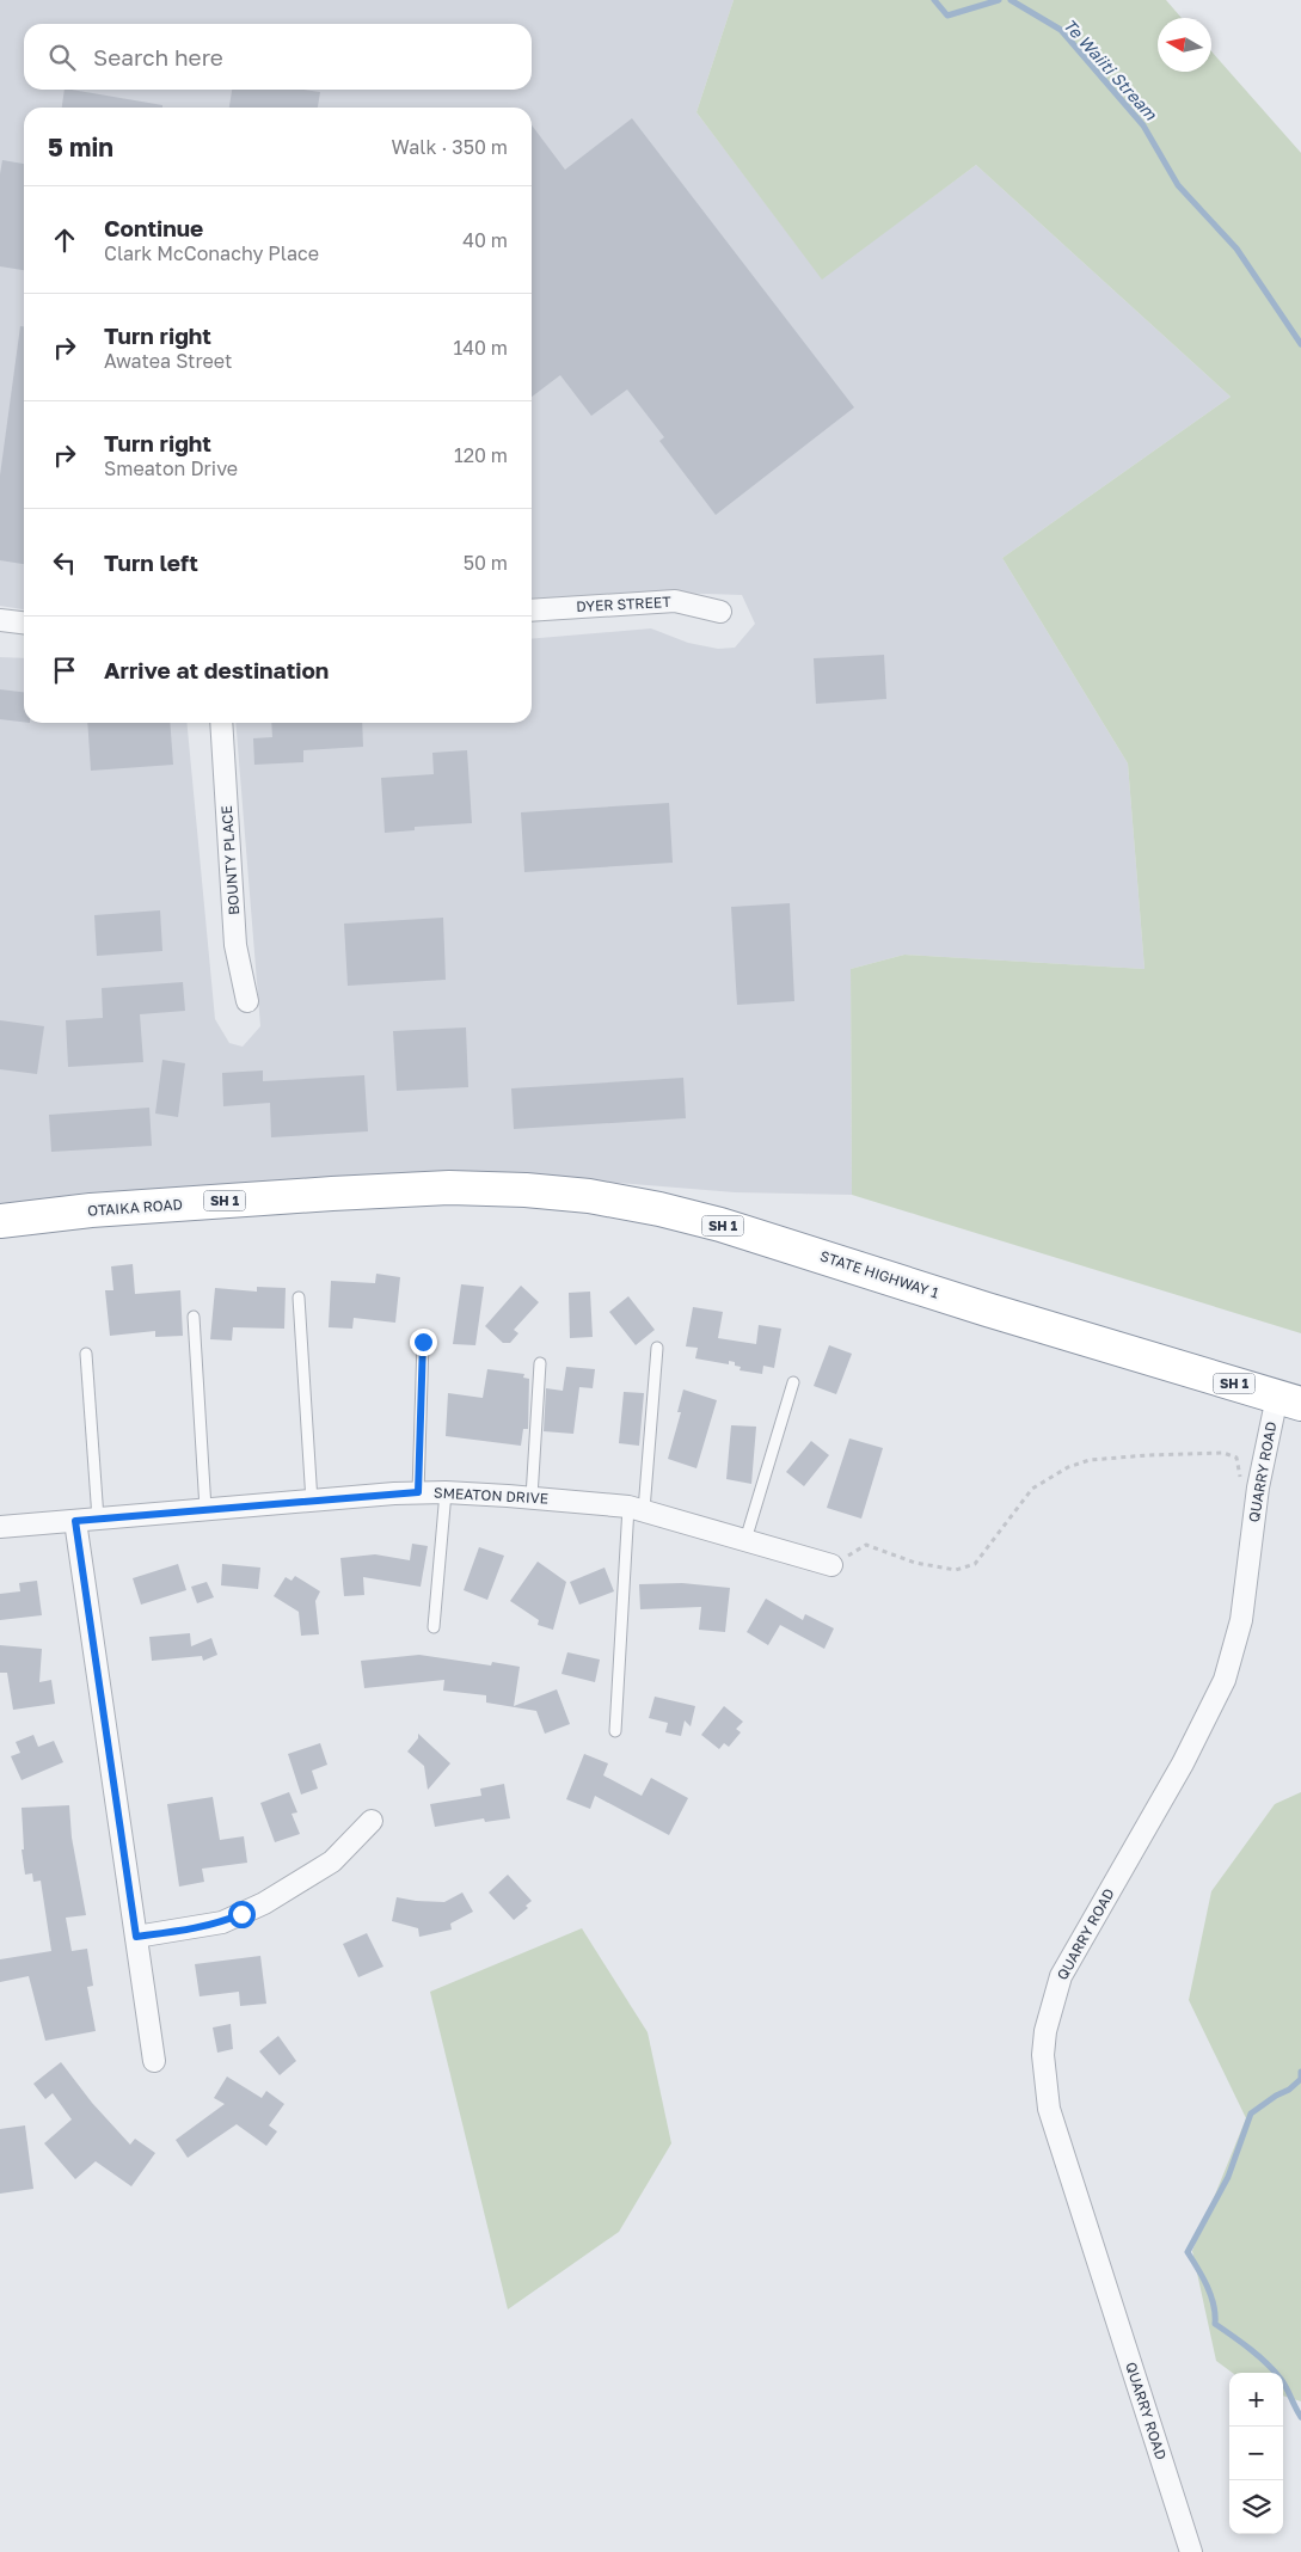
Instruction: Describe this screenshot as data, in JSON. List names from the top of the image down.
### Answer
{
  "streets": {
    "highway": ["SH 1", "OTAIKA ROAD", "STATE HIGHWAY 1"],
    "street": [
      "DYER STREET",
      "BOUNTY PLACE",
      "QUARRY ROAD",
      "SMEATON DRIVE"
    ]
  },
  "crossings": [
    ["OTAIKA ROAD", "STATE HIGHWAY 1"],
    ["STATE HIGHWAY 1", "QUARRY ROAD"]
  ],
  "water": ["Te Waiiti Stream"],
  "north": "left",
  "page": {
    "search": "Search here",
    "heading": ["5 min", "Walk · 350 m"],
    "list": [
      ["Continue", "Clark McConachy Place", "40 m"],
      ["Turn right", "Awatea Street", "140 m"],
      ["Turn right", "Smeaton Drive", "120 m"],
      ["Turn left", "50 m"],
      "Arrive at destination"
    ],
    "map_buttons": ["+", "−"]
  }
}
